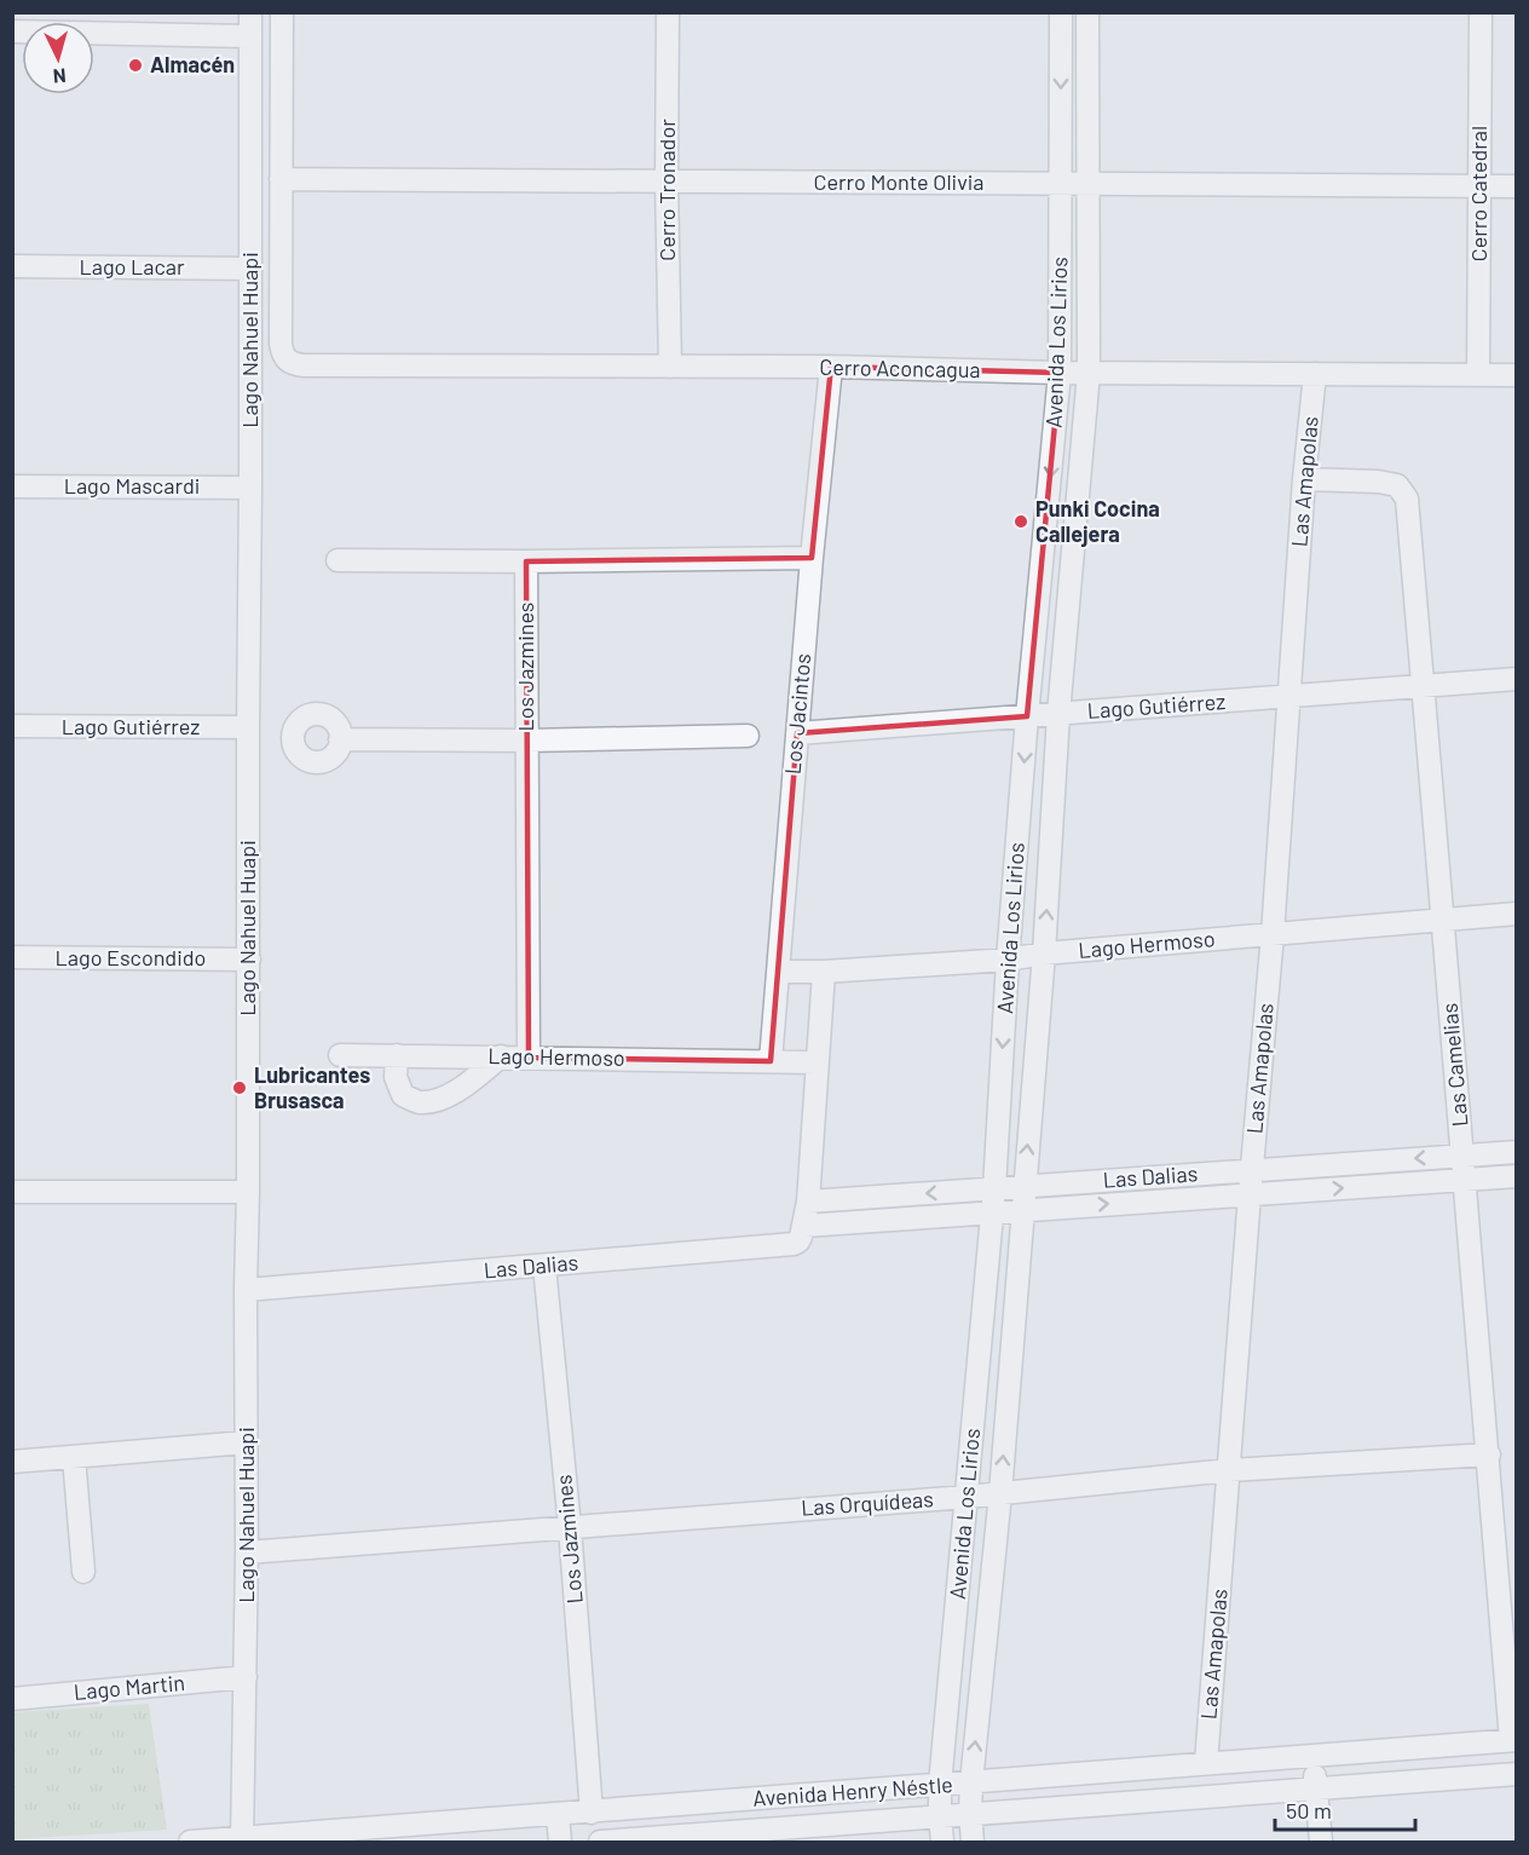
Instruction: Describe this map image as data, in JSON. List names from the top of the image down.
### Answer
{
  "streets": {
    "street": [
      "Cerro Monte Olivia",
      "Cerro Tronador",
      "Cerro Catedral",
      "Lago Lacar",
      "Lago Nahuel Huapi",
      "Avenida Los Lirios",
      "Cerro Aconcagua",
      "Las Amapolas",
      "Lago Mascardi",
      "Los Jazmines",
      "Lago Gutiérrez",
      "Los Jacintos",
      "Lago Hermoso",
      "Lago Escondido",
      "Las Camelias",
      "Las Dalias",
      "Las Orquídeas",
      "Lago Martin",
      "Avenida Henry Néstle"
    ]
  },
  "crossings": [
    ["Cerro Monte Olivia", "Cerro Tronador"],
    ["Cerro Monte Olivia", "Cerro Catedral"],
    ["Cerro Monte Olivia", "Lago Nahuel Huapi"],
    ["Cerro Monte Olivia", "Avenida Los Lirios"],
    ["Cerro Tronador", "Cerro Aconcagua"],
    ["Cerro Catedral", "Cerro Aconcagua"],
    ["Lago Lacar", "Lago Nahuel Huapi"],
    ["Lago Nahuel Huapi", "Cerro Aconcagua"],
    ["Lago Nahuel Huapi", "Lago Mascardi"],
    ["Lago Nahuel Huapi", "Lago Gutiérrez"],
    ["Lago Nahuel Huapi", "Lago Escondido"],
    ["Lago Nahuel Huapi", "Las Dalias"],
    ["Lago Nahuel Huapi", "Las Orquídeas"],
    ["Lago Nahuel Huapi", "Lago Martin"],
    ["Lago Nahuel Huapi", "Avenida Henry Néstle"],
    ["Avenida Los Lirios", "Cerro Aconcagua"],
    ["Avenida Los Lirios", "Lago Gutiérrez"],
    ["Avenida Los Lirios", "Lago Hermoso"],
    ["Avenida Los Lirios", "Las Dalias"],
    ["Avenida Los Lirios", "Las Orquídeas"],
    ["Avenida Los Lirios", "Avenida Henry Néstle"],
    ["Cerro Aconcagua", "Las Amapolas"],
    ["Cerro Aconcagua", "Los Jacintos"],
    ["Las Amapolas", "Lago Gutiérrez"],
    ["Las Amapolas", "Lago Hermoso"],
    ["Las Amapolas", "Las Camelias"],
    ["Las Amapolas", "Las Dalias"],
    ["Las Amapolas", "Las Orquídeas"],
    ["Las Amapolas", "Avenida Henry Néstle"],
    ["Los Jazmines", "Lago Hermoso"],
    ["Los Jazmines", "Las Dalias"],
    ["Los Jazmines", "Las Orquídeas"],
    ["Los Jazmines", "Avenida Henry Néstle"],
    ["Lago Gutiérrez", "Los Jacintos"],
    ["Lago Gutiérrez", "Las Camelias"],
    ["Los Jacintos", "Lago Hermoso"],
    ["Lago Hermoso", "Las Camelias"],
    ["Las Camelias", "Las Dalias"],
    ["Las Camelias", "Las Orquídeas"],
    ["Las Camelias", "Avenida Henry Néstle"]
  ],
  "places": ["Almacén", "Punki Cocina Callejera", "Lubricantes Brusasca"],
  "scale_bar": "50 m",
  "north": "bottom"
}
